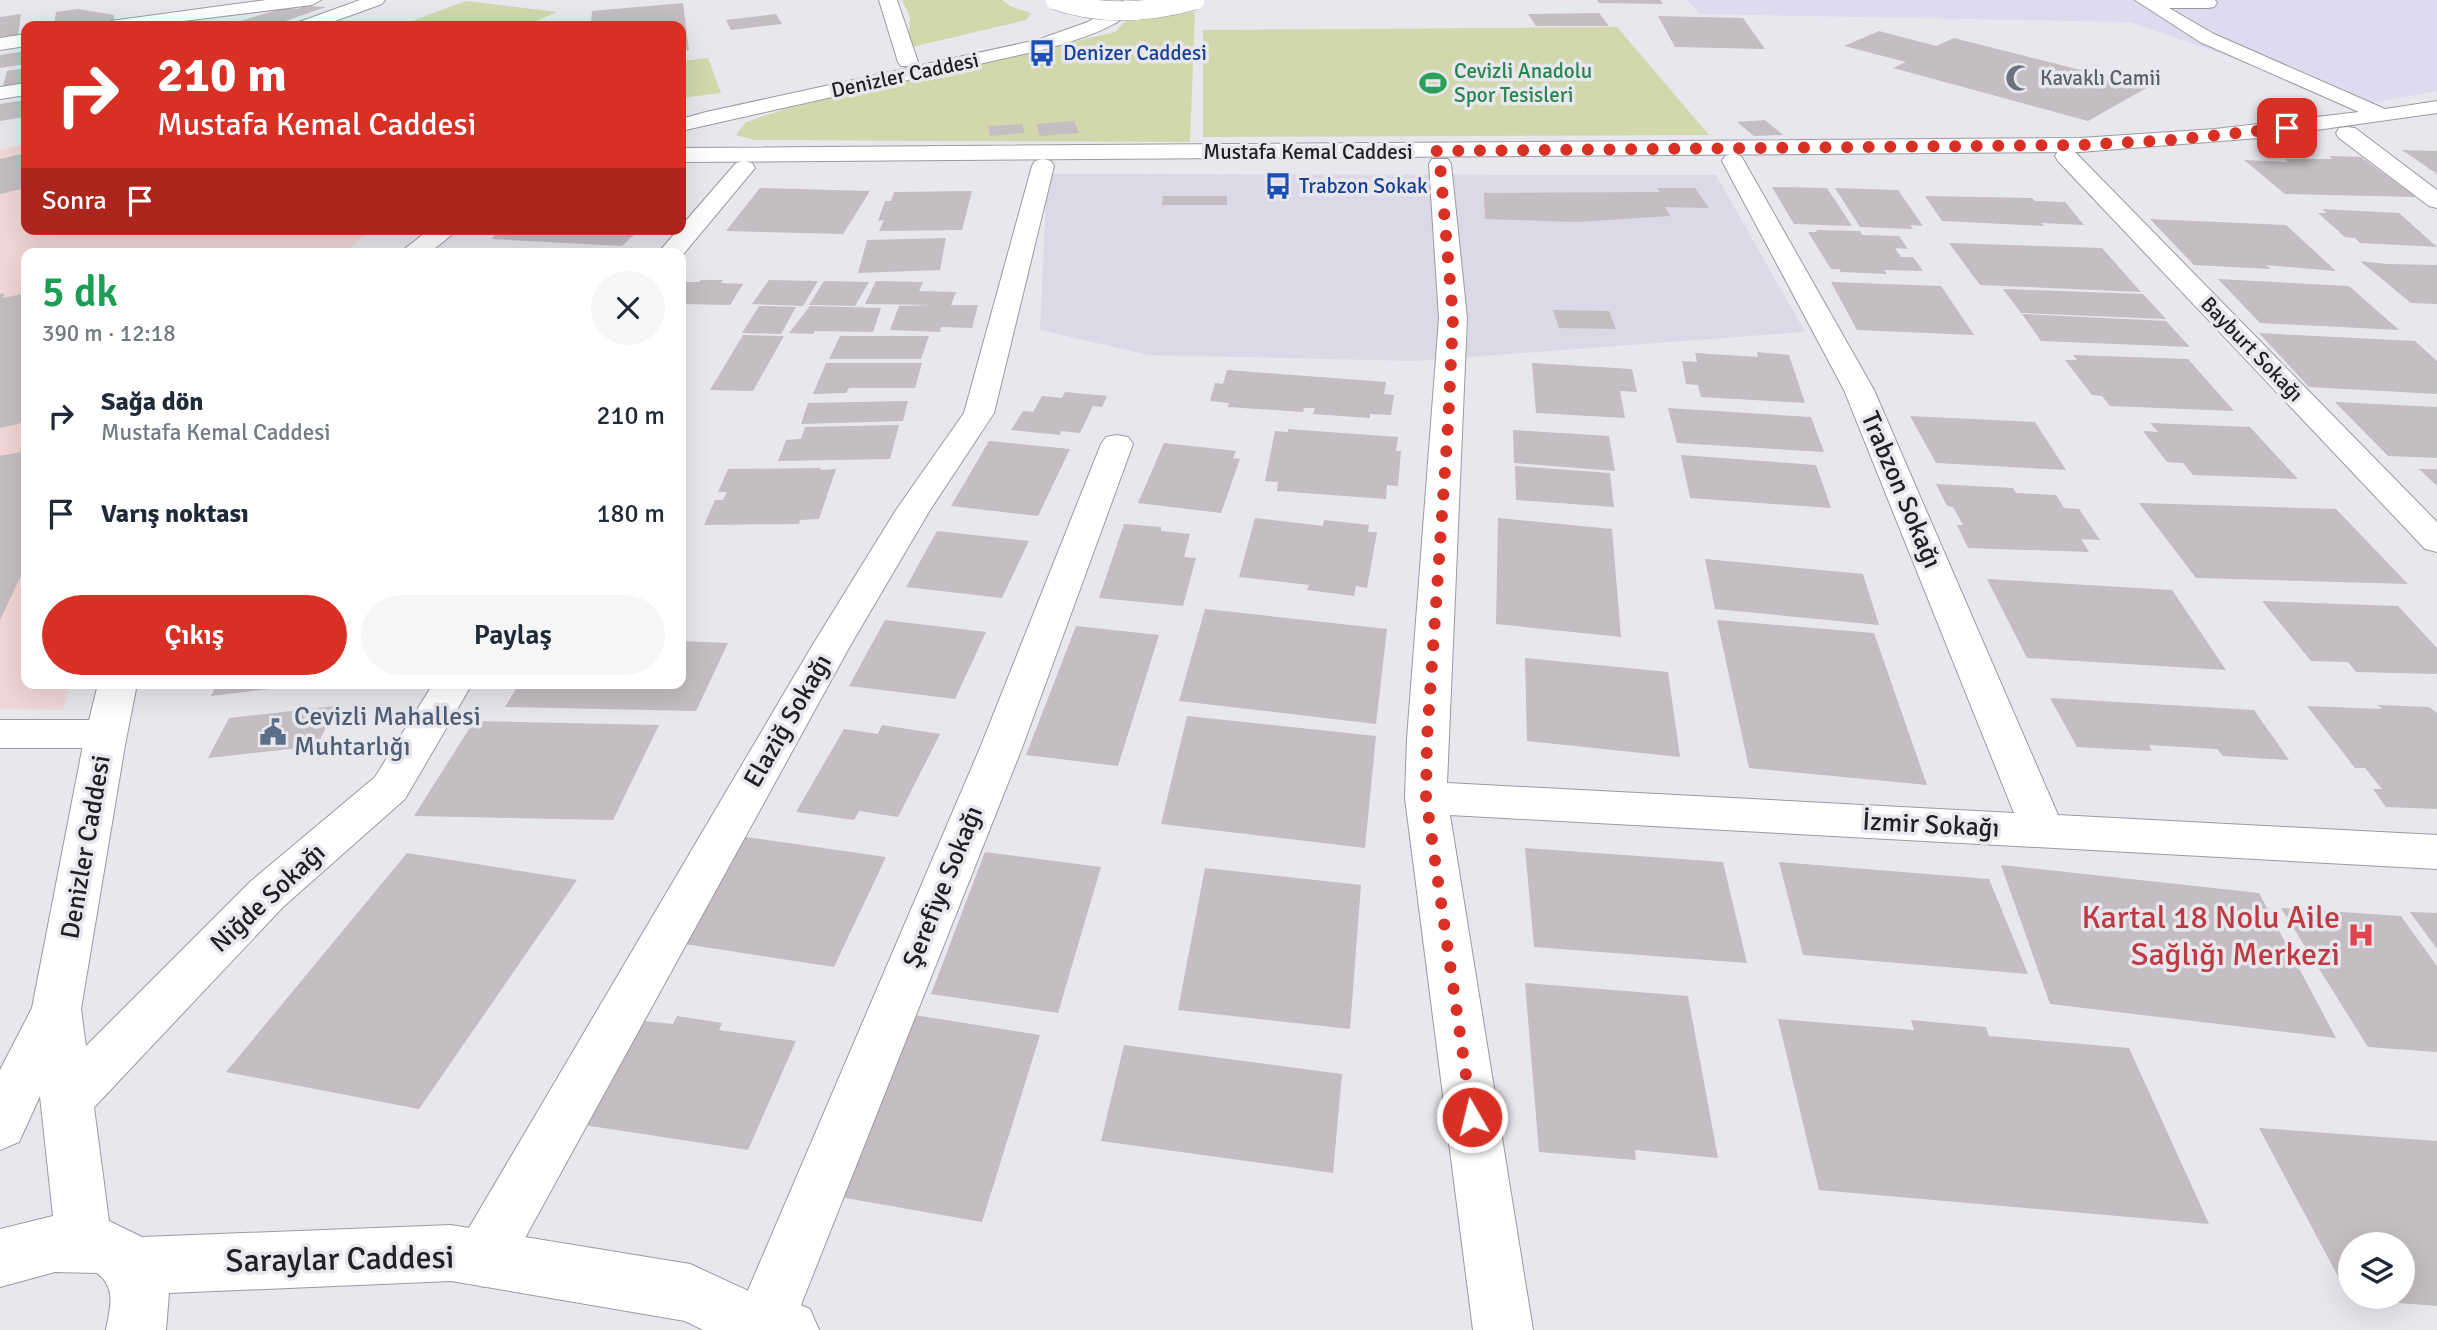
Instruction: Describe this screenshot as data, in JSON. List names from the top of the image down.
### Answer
{
  "streets": {
    "street": [
      "Denizler Caddesi",
      "Mustafa Kemal Caddesi",
      "Bayburt Sokağı",
      "Trabzon Sokağı",
      "Elaziğ Sokağı",
      "İzmir Sokağı",
      "Şerefiye Sokağı",
      "Niğde Sokağı",
      "Saraylar Caddesi"
    ]
  },
  "crossings": [
    ["Denizler Caddesi", "Niğde Sokağı"],
    ["Denizler Caddesi", "Saraylar Caddesi"],
    ["Mustafa Kemal Caddesi", "Bayburt Sokağı"],
    ["Mustafa Kemal Caddesi", "Trabzon Sokağı"],
    ["Mustafa Kemal Caddesi", "Elaziğ Sokağı"],
    ["Trabzon Sokağı", "İzmir Sokağı"],
    ["Elaziğ Sokağı", "Saraylar Caddesi"],
    ["Şerefiye Sokağı", "Saraylar Caddesi"]
  ],
  "places": {
    "bus stop": ["Denizer Caddesi", "Trabzon Sokak"],
    "mosque": ["Kavaklı Camii"],
    "sports": ["Cevizli Anadolu Spor Tesisleri"],
    "public building": ["Cevizli Mahallesi Muhtarlığı"],
    "hospital": ["Kartal 18 Nolu Aile Sağlığı Merkezi"]
  },
  "page": {
    "turn": ["210 m", "Mustafa Kemal Caddesi"],
    "then": "Sonra",
    "heading": ["5 dk", "390 m · 12:18"],
    "list": [
      {
        "name": "Sağa dön",
        "note": "Mustafa Kemal Caddesi",
        "value": "210 m"
      },
      {
        "name": "Varış noktası",
        "value": "180 m"
      }
    ],
    "buttons": ["Çıkış", "Paylaş"]
  }
}
